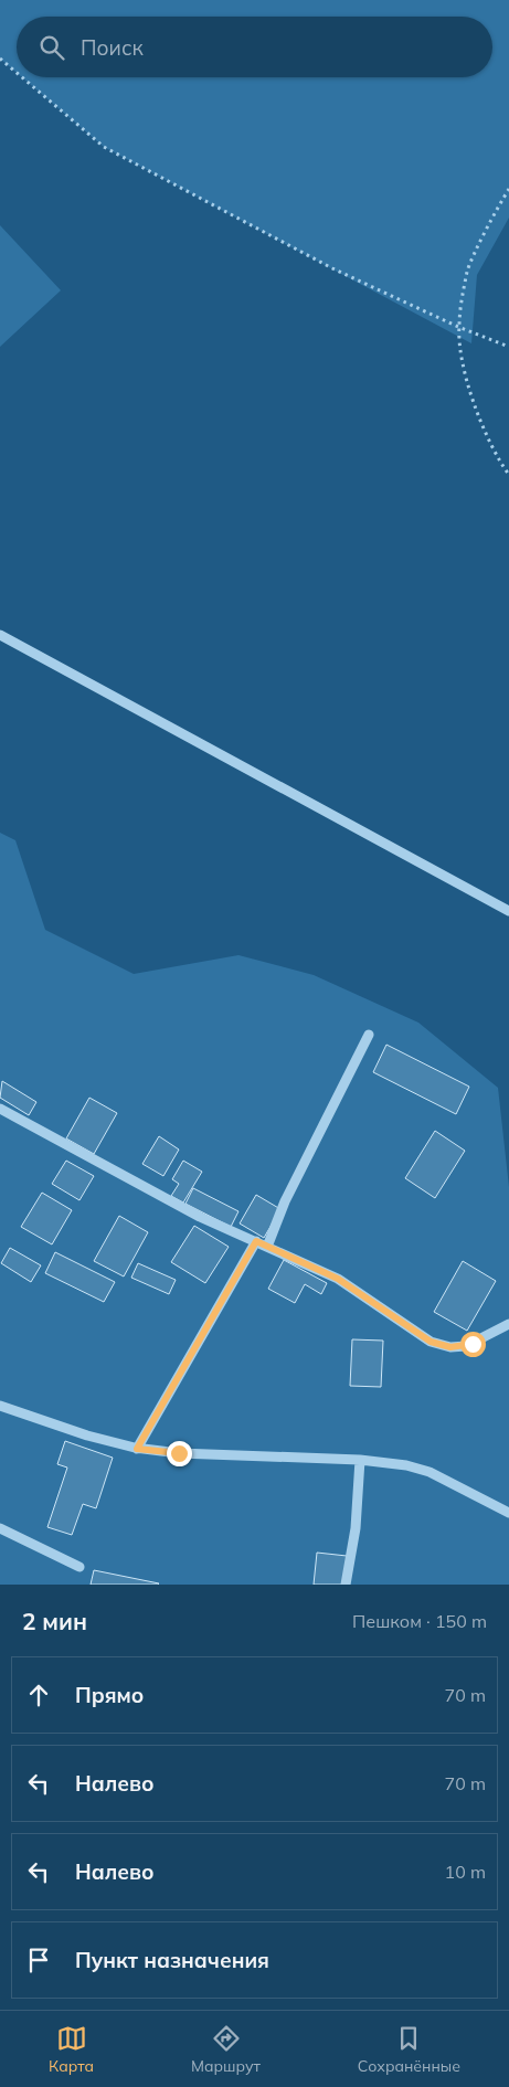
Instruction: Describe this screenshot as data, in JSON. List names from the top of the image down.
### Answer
{
  "page": {
    "search": "Поиск",
    "heading": ["2 мин", "Пешком · 150 m"],
    "list": [
      ["Прямо", "70 m"],
      ["Налево", "70 m"],
      ["Налево", "10 m"],
      "Пункт назначения"
    ],
    "nav": ["Карта", "Маршрут", "Сохранённые"]
  }
}
